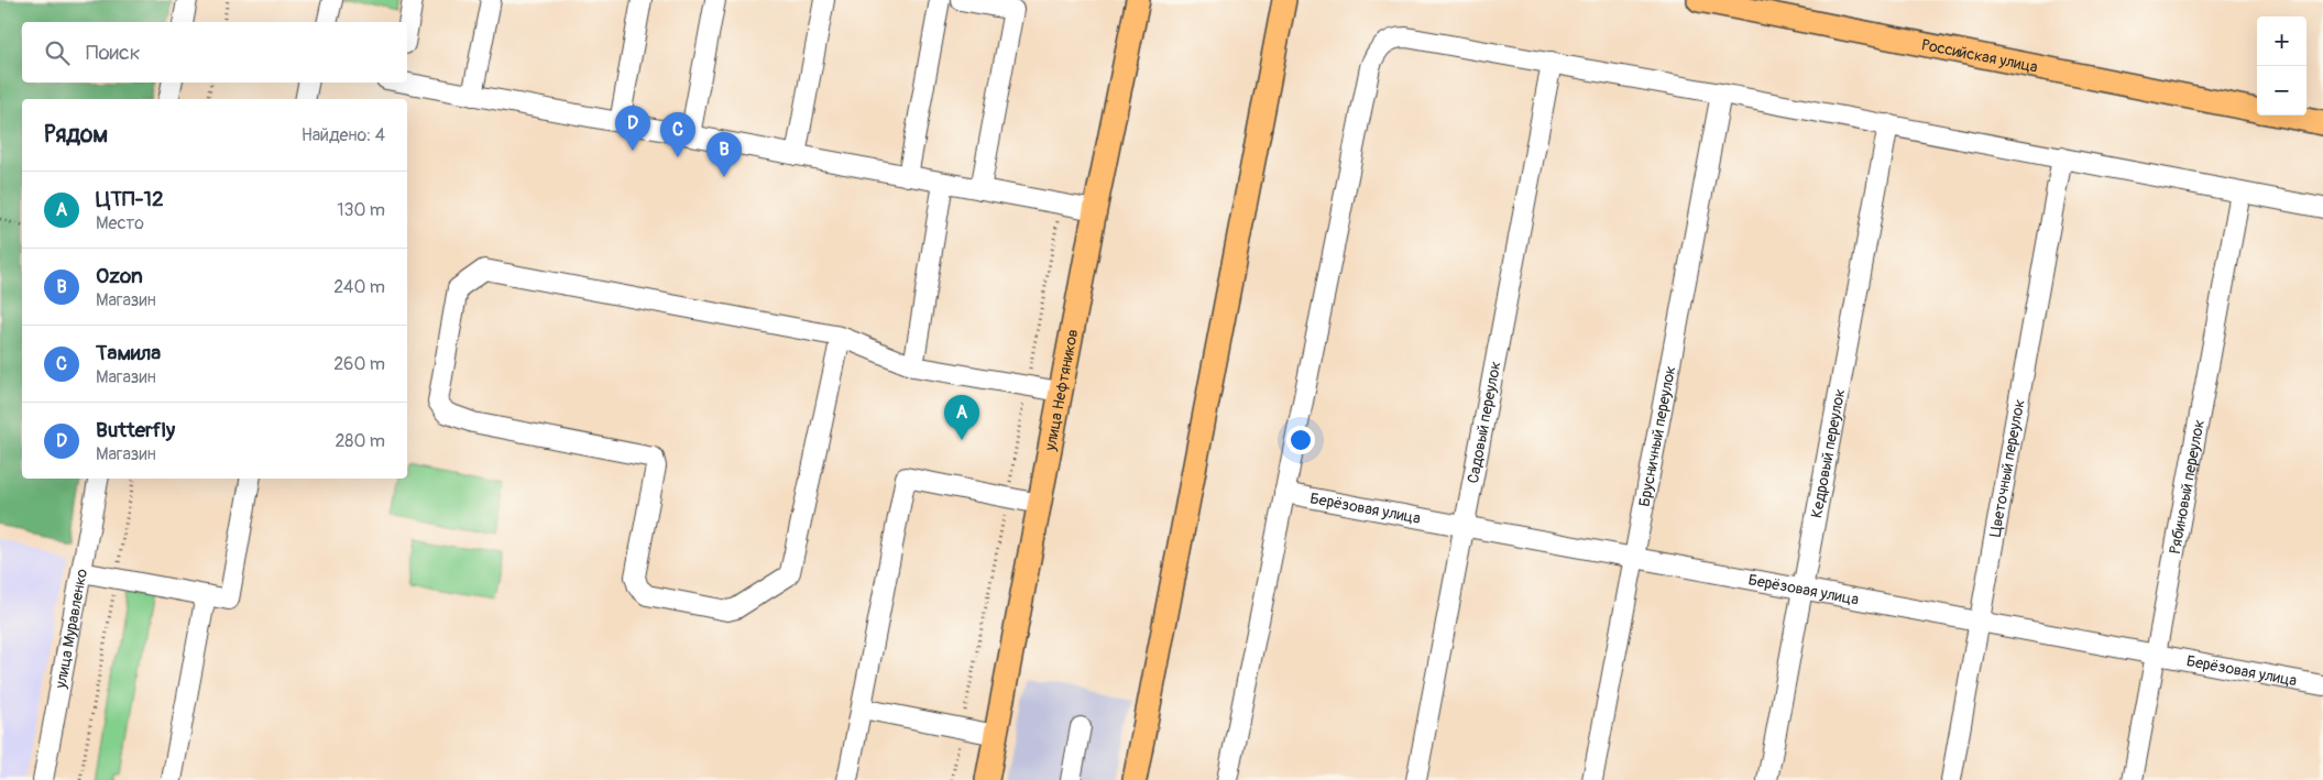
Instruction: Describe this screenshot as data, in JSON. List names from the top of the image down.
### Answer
{
  "streets": {
    "main road": ["Российская улица", "улица Нефтяников"],
    "street": [
      "Садовый переулок",
      "Брусничный переулок",
      "Кедровый переулок",
      "Цветочный переулок",
      "Рябиновый переулок",
      "Берёзовая улица",
      "улица Муравленко"
    ]
  },
  "crossings": [
    ["Садовый переулок", "Берёзовая улица"],
    ["Брусничный переулок", "Берёзовая улица"],
    ["Кедровый переулок", "Берёзовая улица"],
    ["Цветочный переулок", "Берёзовая улица"],
    ["Рябиновый переулок", "Берёзовая улица"]
  ],
  "page": {
    "map_buttons": ["+", "−"],
    "search": "Поиск",
    "heading": ["Рядом", "Найдено: 4"],
    "pins": [
      "D",
      "C",
      "B",
      "A"
    ],
    "list": [
      {
        "mark": "A",
        "name": "ЦТП-12",
        "note": "Место",
        "value": "130 m"
      },
      {
        "mark": "B",
        "name": "Ozon",
        "note": "Магазин",
        "value": "240 m"
      },
      {
        "mark": "C",
        "name": "Тамила",
        "note": "Магазин",
        "value": "260 m"
      },
      {
        "mark": "D",
        "name": "Butterfly",
        "note": "Магазин",
        "value": "280 m"
      }
    ]
  }
}
